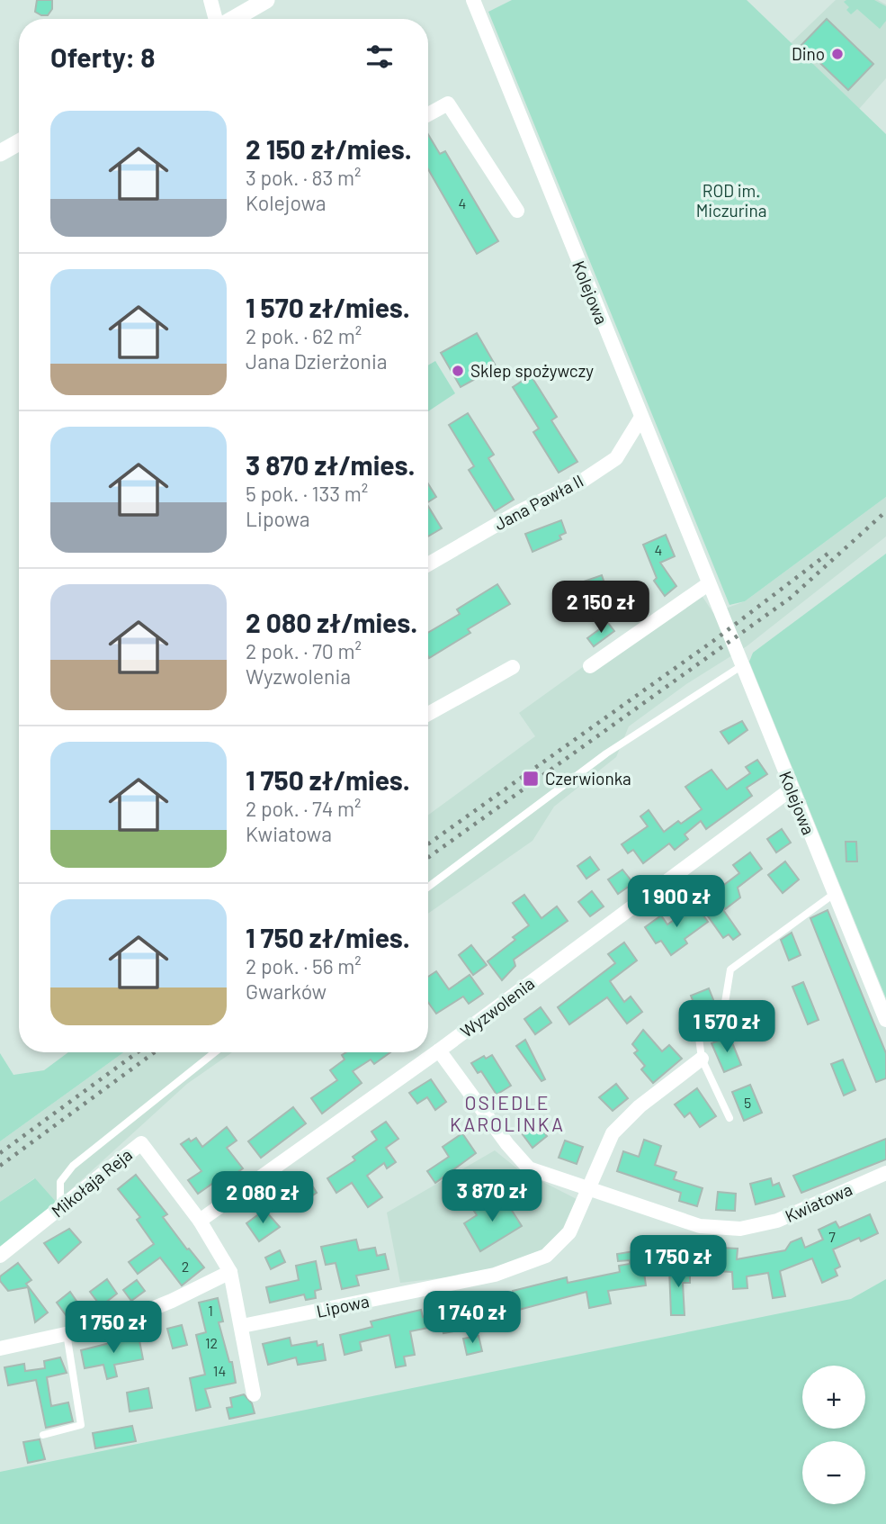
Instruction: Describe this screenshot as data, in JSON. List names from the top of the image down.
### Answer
{
  "streets": {
    "street": [
      "Kolejowa",
      "Jana Pawła II",
      "Wyzwolenia",
      "Mikołaja Reja",
      "Kwiatowa",
      "Lipowa"
    ]
  },
  "crossings": [
    ["Kolejowa", "Jana Pawła II"],
    ["Kolejowa", "Wyzwolenia"],
    ["Wyzwolenia", "Mikołaja Reja"],
    ["Wyzwolenia", "Kwiatowa"],
    ["Mikołaja Reja", "Lipowa"],
    ["Kwiatowa", "Lipowa"]
  ],
  "districts": ["OSIEDLE KAROLINKA"],
  "parks": ["ROD im. Miczurina"],
  "places": {
    "other": ["Dino", "Sklep spożywczy"],
    "transit": ["Czerwionka"]
  },
  "house_numbers": [
    "4",
    "4",
    "5",
    "7",
    "2",
    "1",
    "12",
    "14"
  ],
  "page": {
    "heading": "Oferty: 8",
    "list": [
      {
        "name": "2 150 zł/mies.",
        "note": "3 pok. · 83 m² · Kolejowa"
      },
      {
        "name": "1 570 zł/mies.",
        "note": "2 pok. · 62 m² · Jana Dzierżonia"
      },
      {
        "name": "3 870 zł/mies.",
        "note": "5 pok. · 133 m² · Lipowa"
      },
      {
        "name": "2 080 zł/mies.",
        "note": "2 pok. · 70 m² · Wyzwolenia"
      },
      {
        "name": "1 750 zł/mies.",
        "note": "2 pok. · 74 m² · Kwiatowa"
      },
      {
        "name": "1 750 zł/mies.",
        "note": "2 pok. · 56 m² · Gwarków"
      }
    ],
    "price": [
      "2 150 zł",
      "1 900 zł",
      "1 570 zł",
      "3 870 zł",
      "2 080 zł",
      "1 750 zł",
      "1 740 zł",
      "1 750 zł"
    ],
    "map_buttons": ["+", "−"]
  }
}
